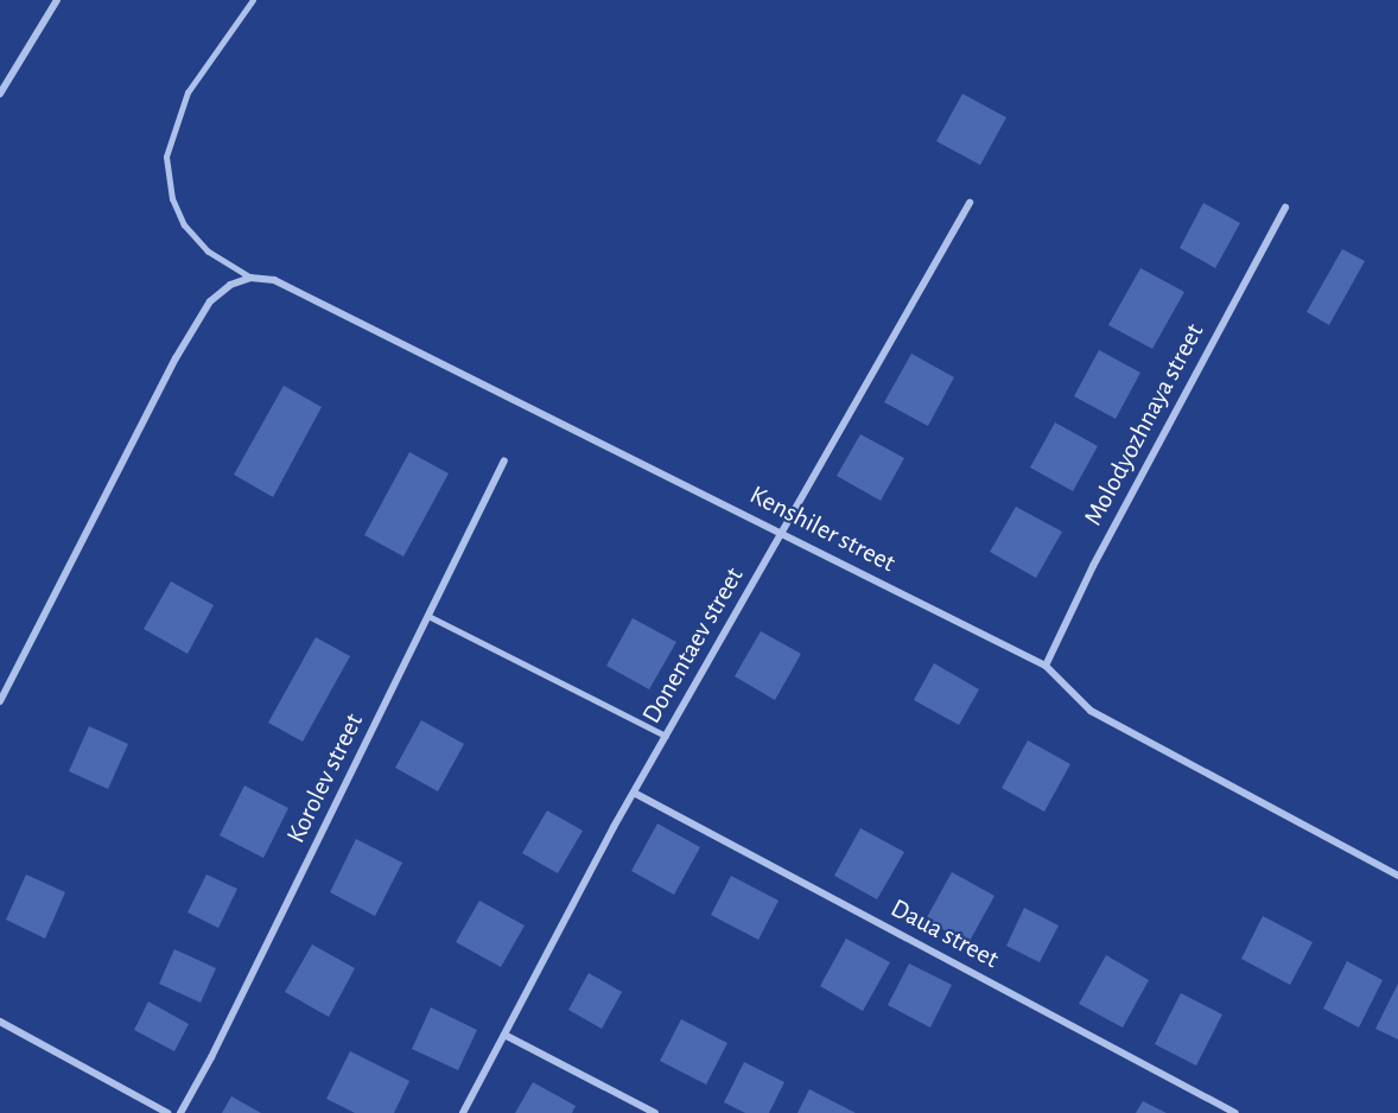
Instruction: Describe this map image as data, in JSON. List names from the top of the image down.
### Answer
{
  "streets": {
    "street": [
      "Molodyozhnaya street",
      "Kenshiler street",
      "Donentaev street",
      "Korolev street",
      "Daua street"
    ]
  },
  "crossings": [
    ["Molodyozhnaya street", "Kenshiler street"],
    ["Kenshiler street", "Donentaev street"],
    ["Donentaev street", "Daua street"]
  ]
}
